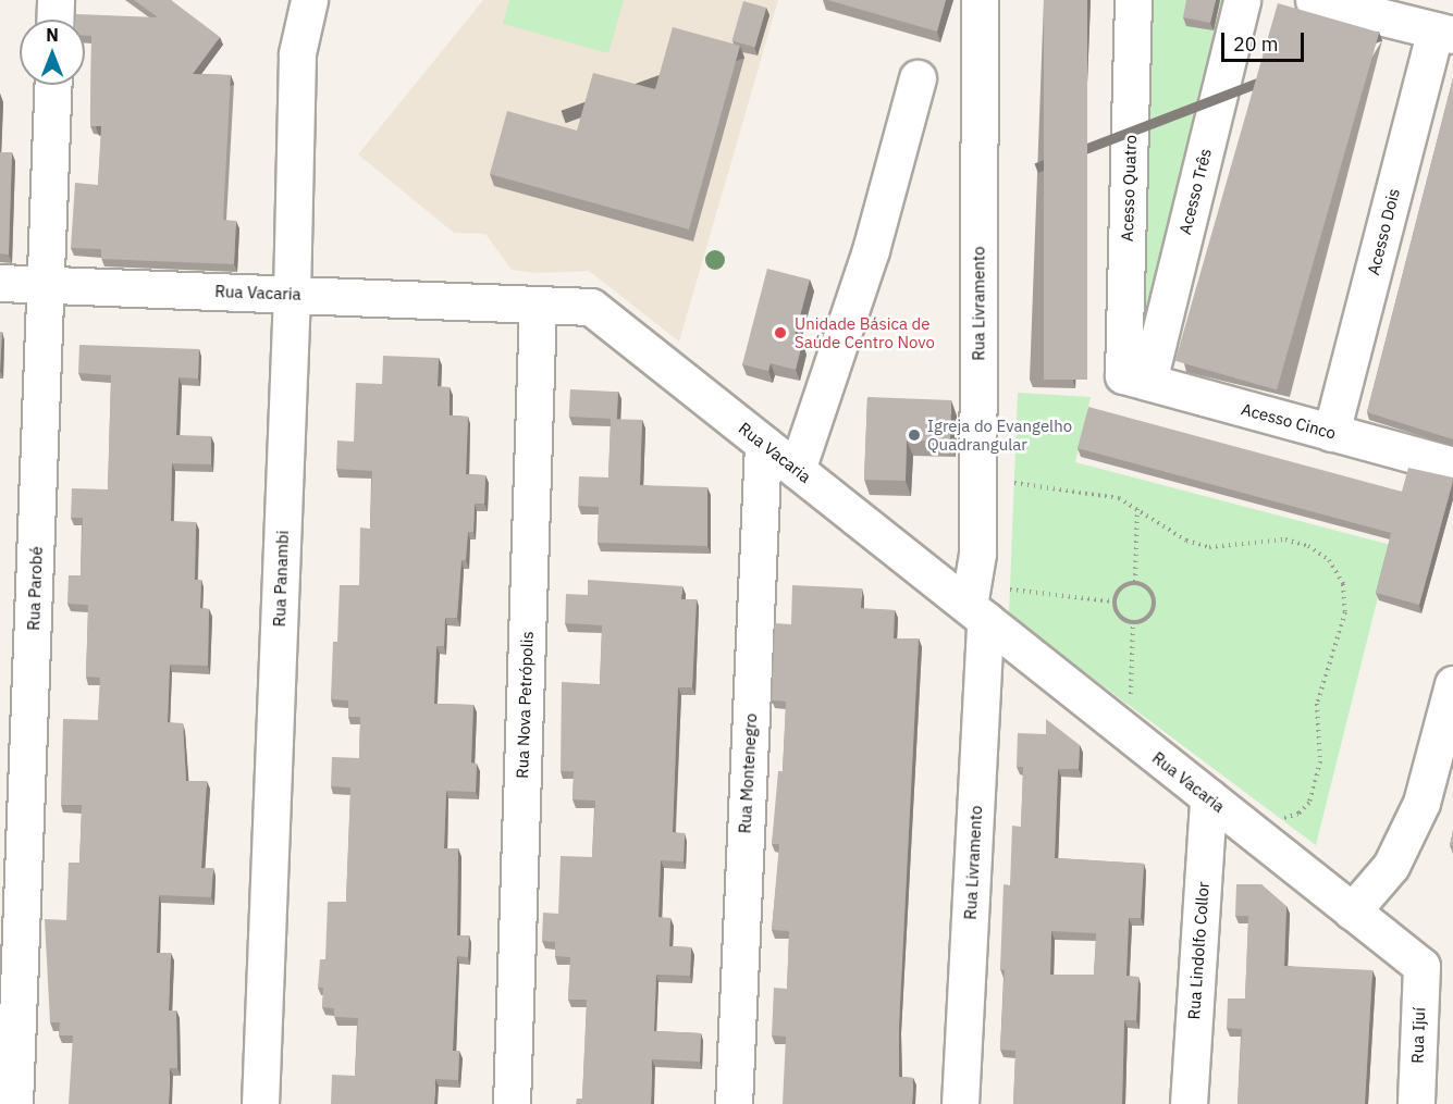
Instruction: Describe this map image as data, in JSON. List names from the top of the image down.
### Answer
{
  "streets": {
    "street": [
      "Acesso Quatro",
      "Acesso Três",
      "Acesso Dois",
      "Rua Vacaria",
      "Rua Livramento",
      "Acesso Cinco",
      "Rua Panambi",
      "Rua Parobé",
      "Rua Nova Petrópolis",
      "Rua Montenegro",
      "Rua Lindolfo Collor",
      "Rua Ijuí"
    ]
  },
  "crossings": [
    ["Acesso Quatro", "Acesso Três"],
    ["Acesso Quatro", "Acesso Cinco"],
    ["Acesso Três", "Acesso Cinco"],
    ["Acesso Dois", "Acesso Cinco"],
    ["Rua Vacaria", "Rua Livramento"],
    ["Rua Vacaria", "Rua Panambi"],
    ["Rua Vacaria", "Rua Parobé"],
    ["Rua Vacaria", "Rua Nova Petrópolis"],
    ["Rua Vacaria", "Rua Montenegro"],
    ["Rua Vacaria", "Rua Lindolfo Collor"],
    ["Rua Vacaria", "Rua Ijuí"]
  ],
  "places": ["Unidade Básica de Saúde Centro Novo", "Igreja do Evangelho Quadrangular"],
  "scale_bar": "20 m",
  "north": "top"
}
